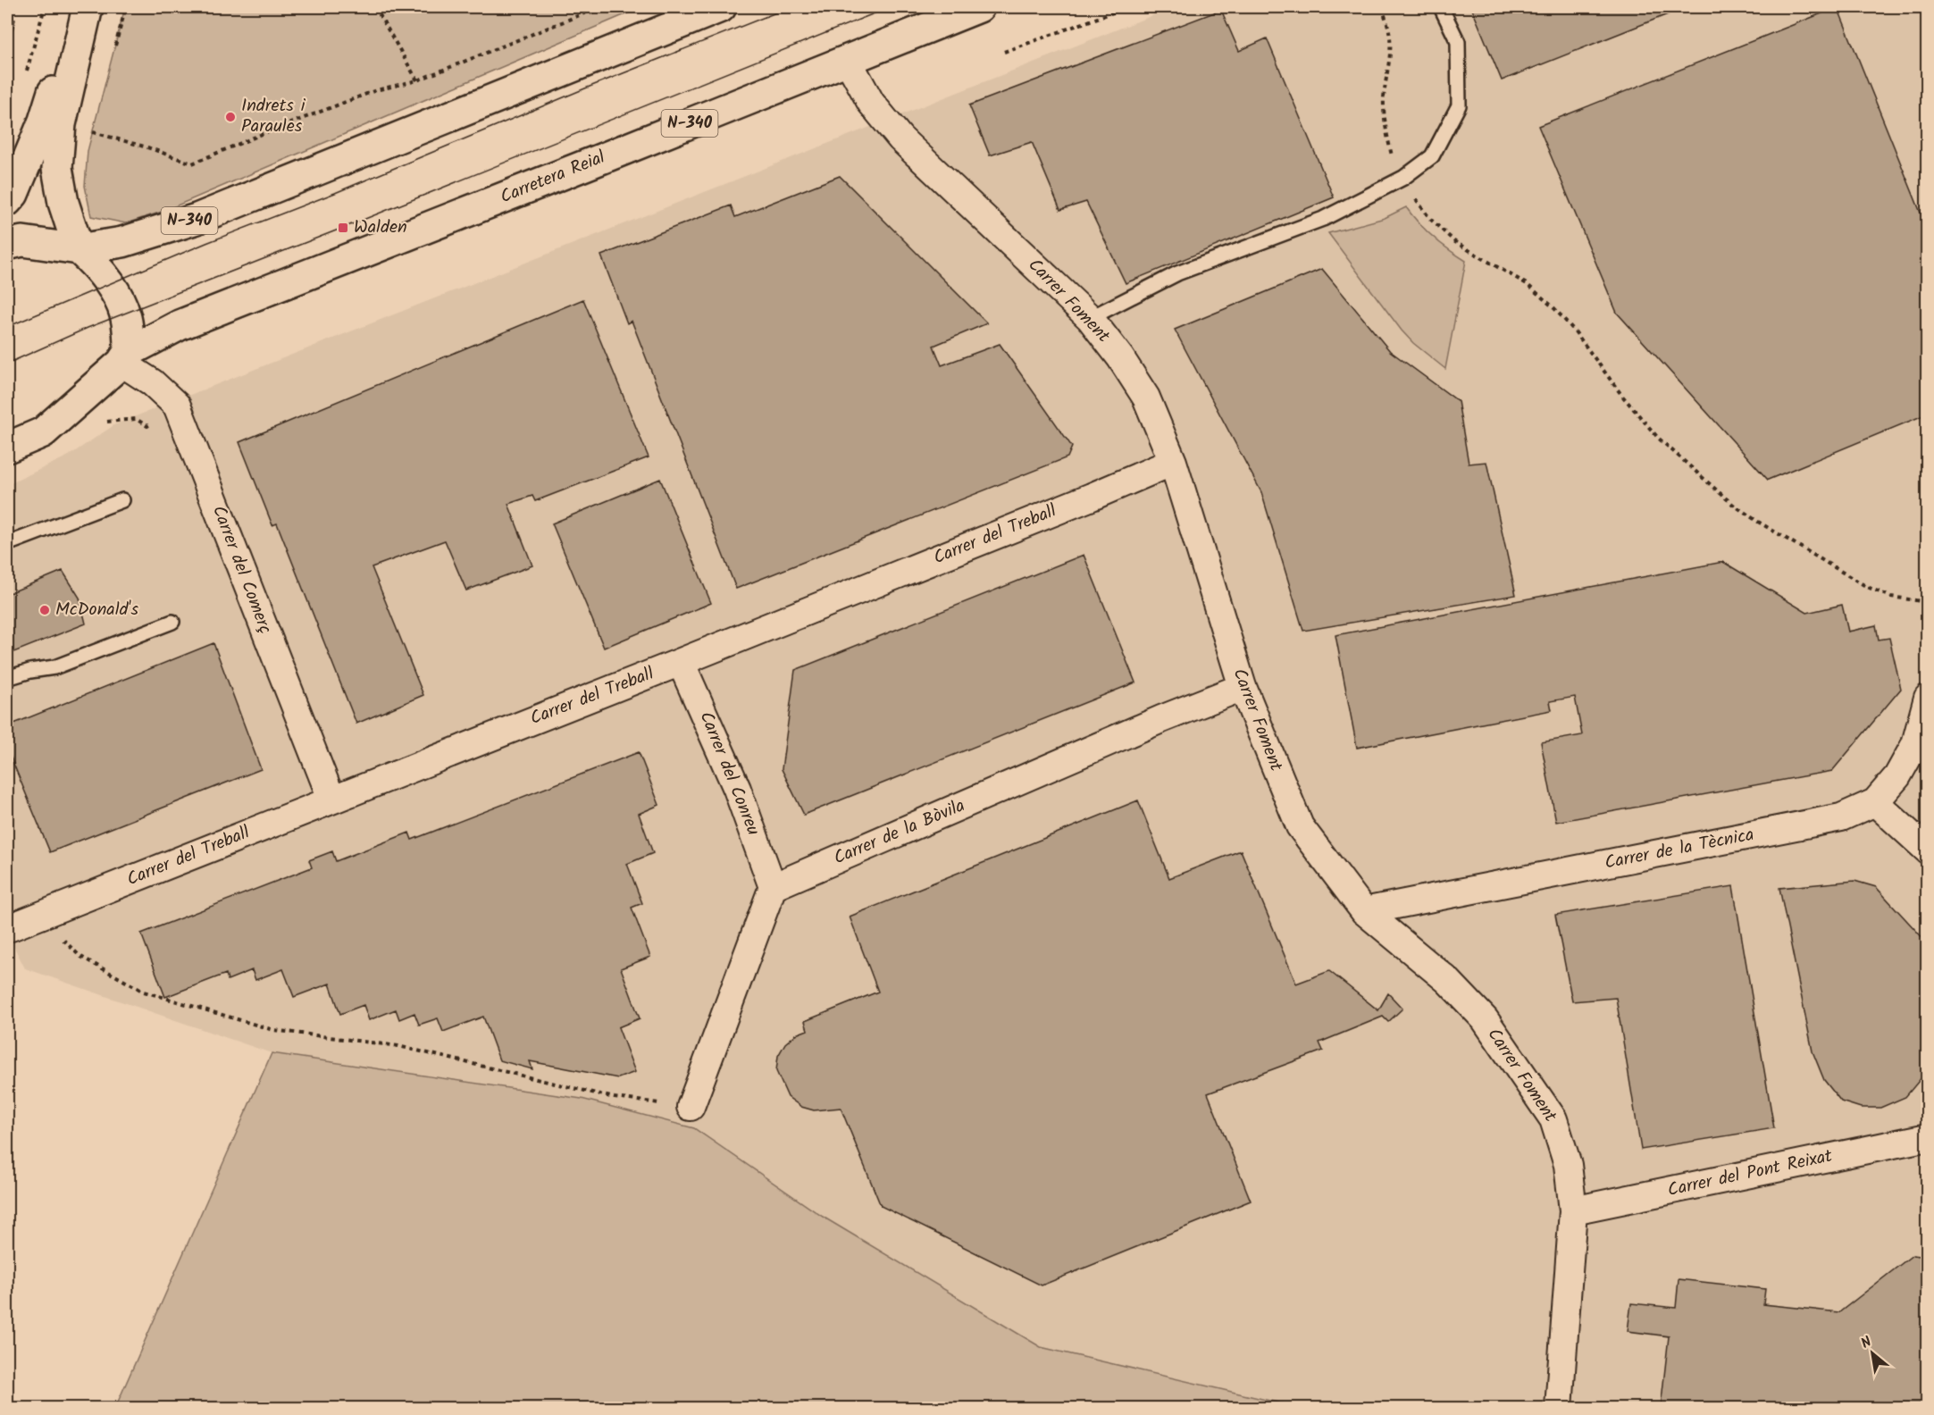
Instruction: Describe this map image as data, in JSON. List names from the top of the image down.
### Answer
{
  "streets": {
    "main road": ["N-340", "Carretera Reial"],
    "street": [
      "Carrer Foment",
      "Carrer del Treball",
      "Carrer del Comerç",
      "Carrer del Conreu",
      "Carrer de la Bòvila",
      "Carrer de la Tècnica",
      "Carrer del Pont Reixat"
    ]
  },
  "crossings": [
    ["Carretera Reial", "Carrer Foment"],
    ["Carretera Reial", "Carrer del Comerç"],
    ["Carrer Foment", "Carrer del Treball"],
    ["Carrer Foment", "Carrer de la Bòvila"],
    ["Carrer Foment", "Carrer de la Tècnica"],
    ["Carrer Foment", "Carrer del Pont Reixat"],
    ["Carrer del Treball", "Carrer del Comerç"],
    ["Carrer del Treball", "Carrer del Conreu"],
    ["Carrer del Conreu", "Carrer de la Bòvila"]
  ],
  "places": {
    "other": ["Indrets i Paraules", "McDonald's"],
    "transit": ["Walden"]
  },
  "north": "top left"
}
